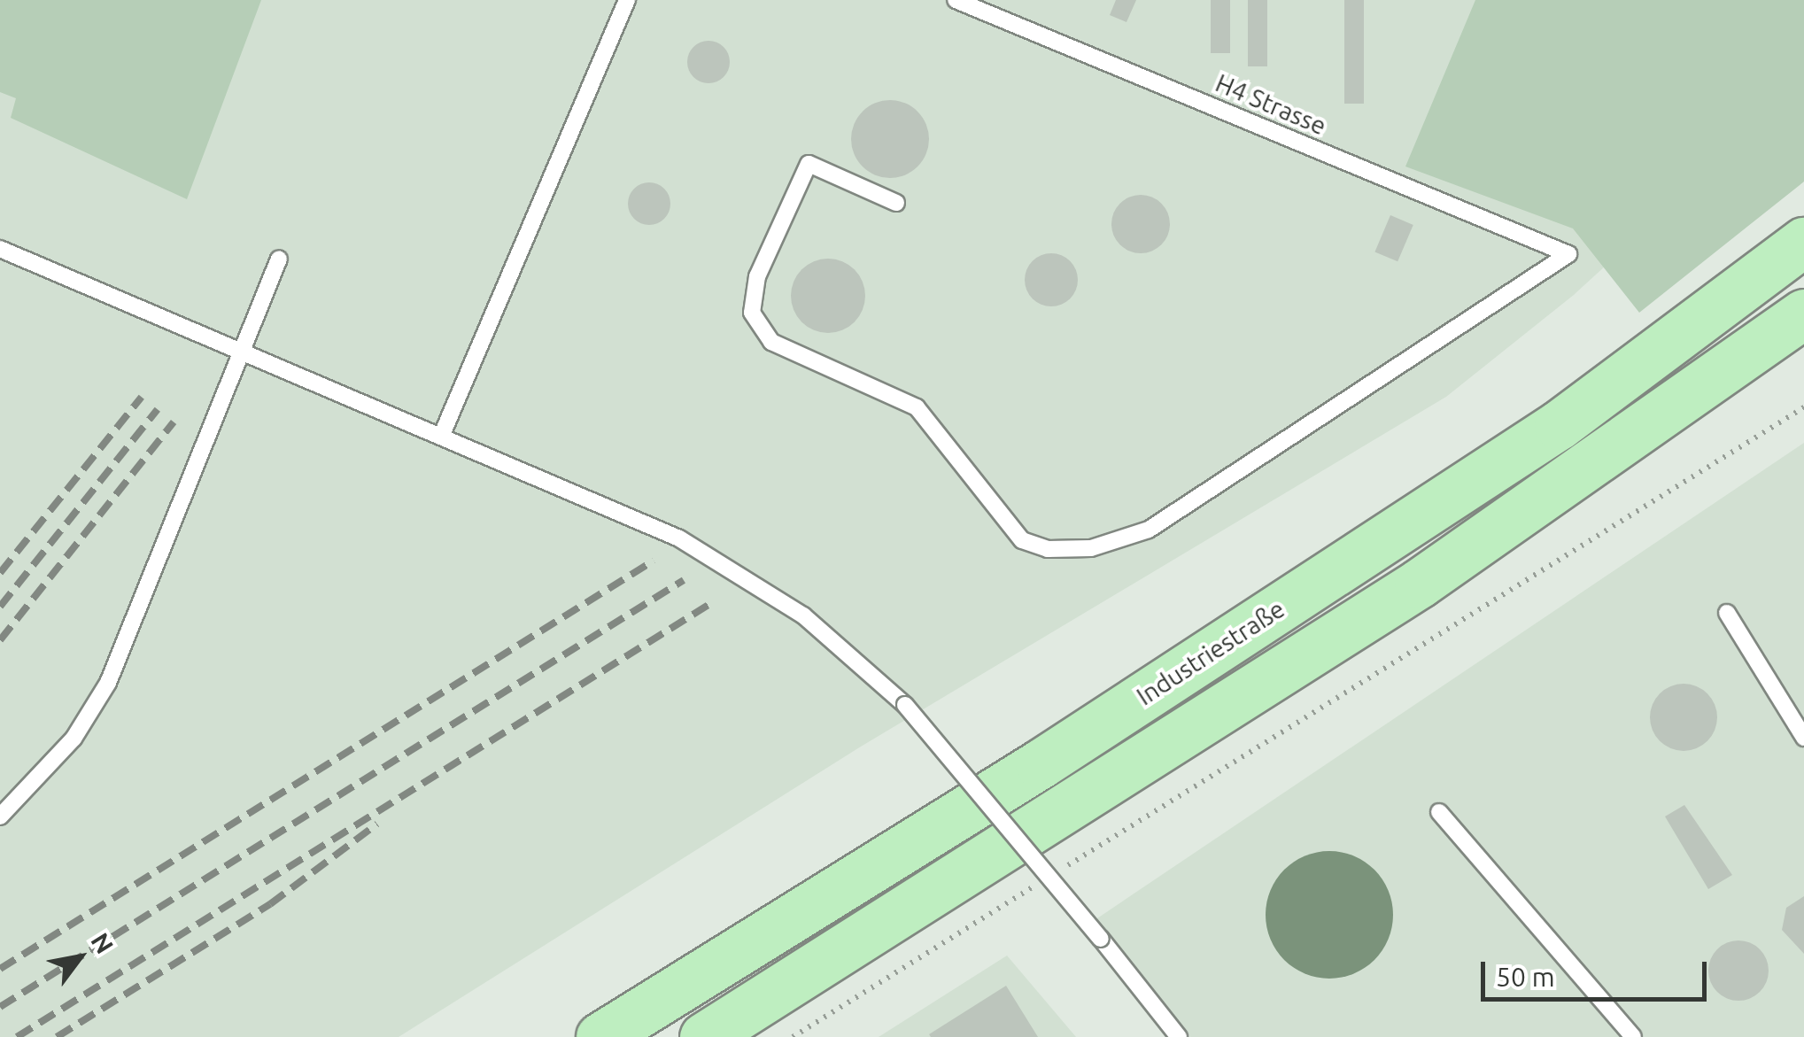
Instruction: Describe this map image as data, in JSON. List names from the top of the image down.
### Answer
{
  "streets": {
    "highway": ["Industriestraße"],
    "lane": ["H4 Strasse"]
  },
  "scale_bar": "50 m",
  "north": "top right"
}
